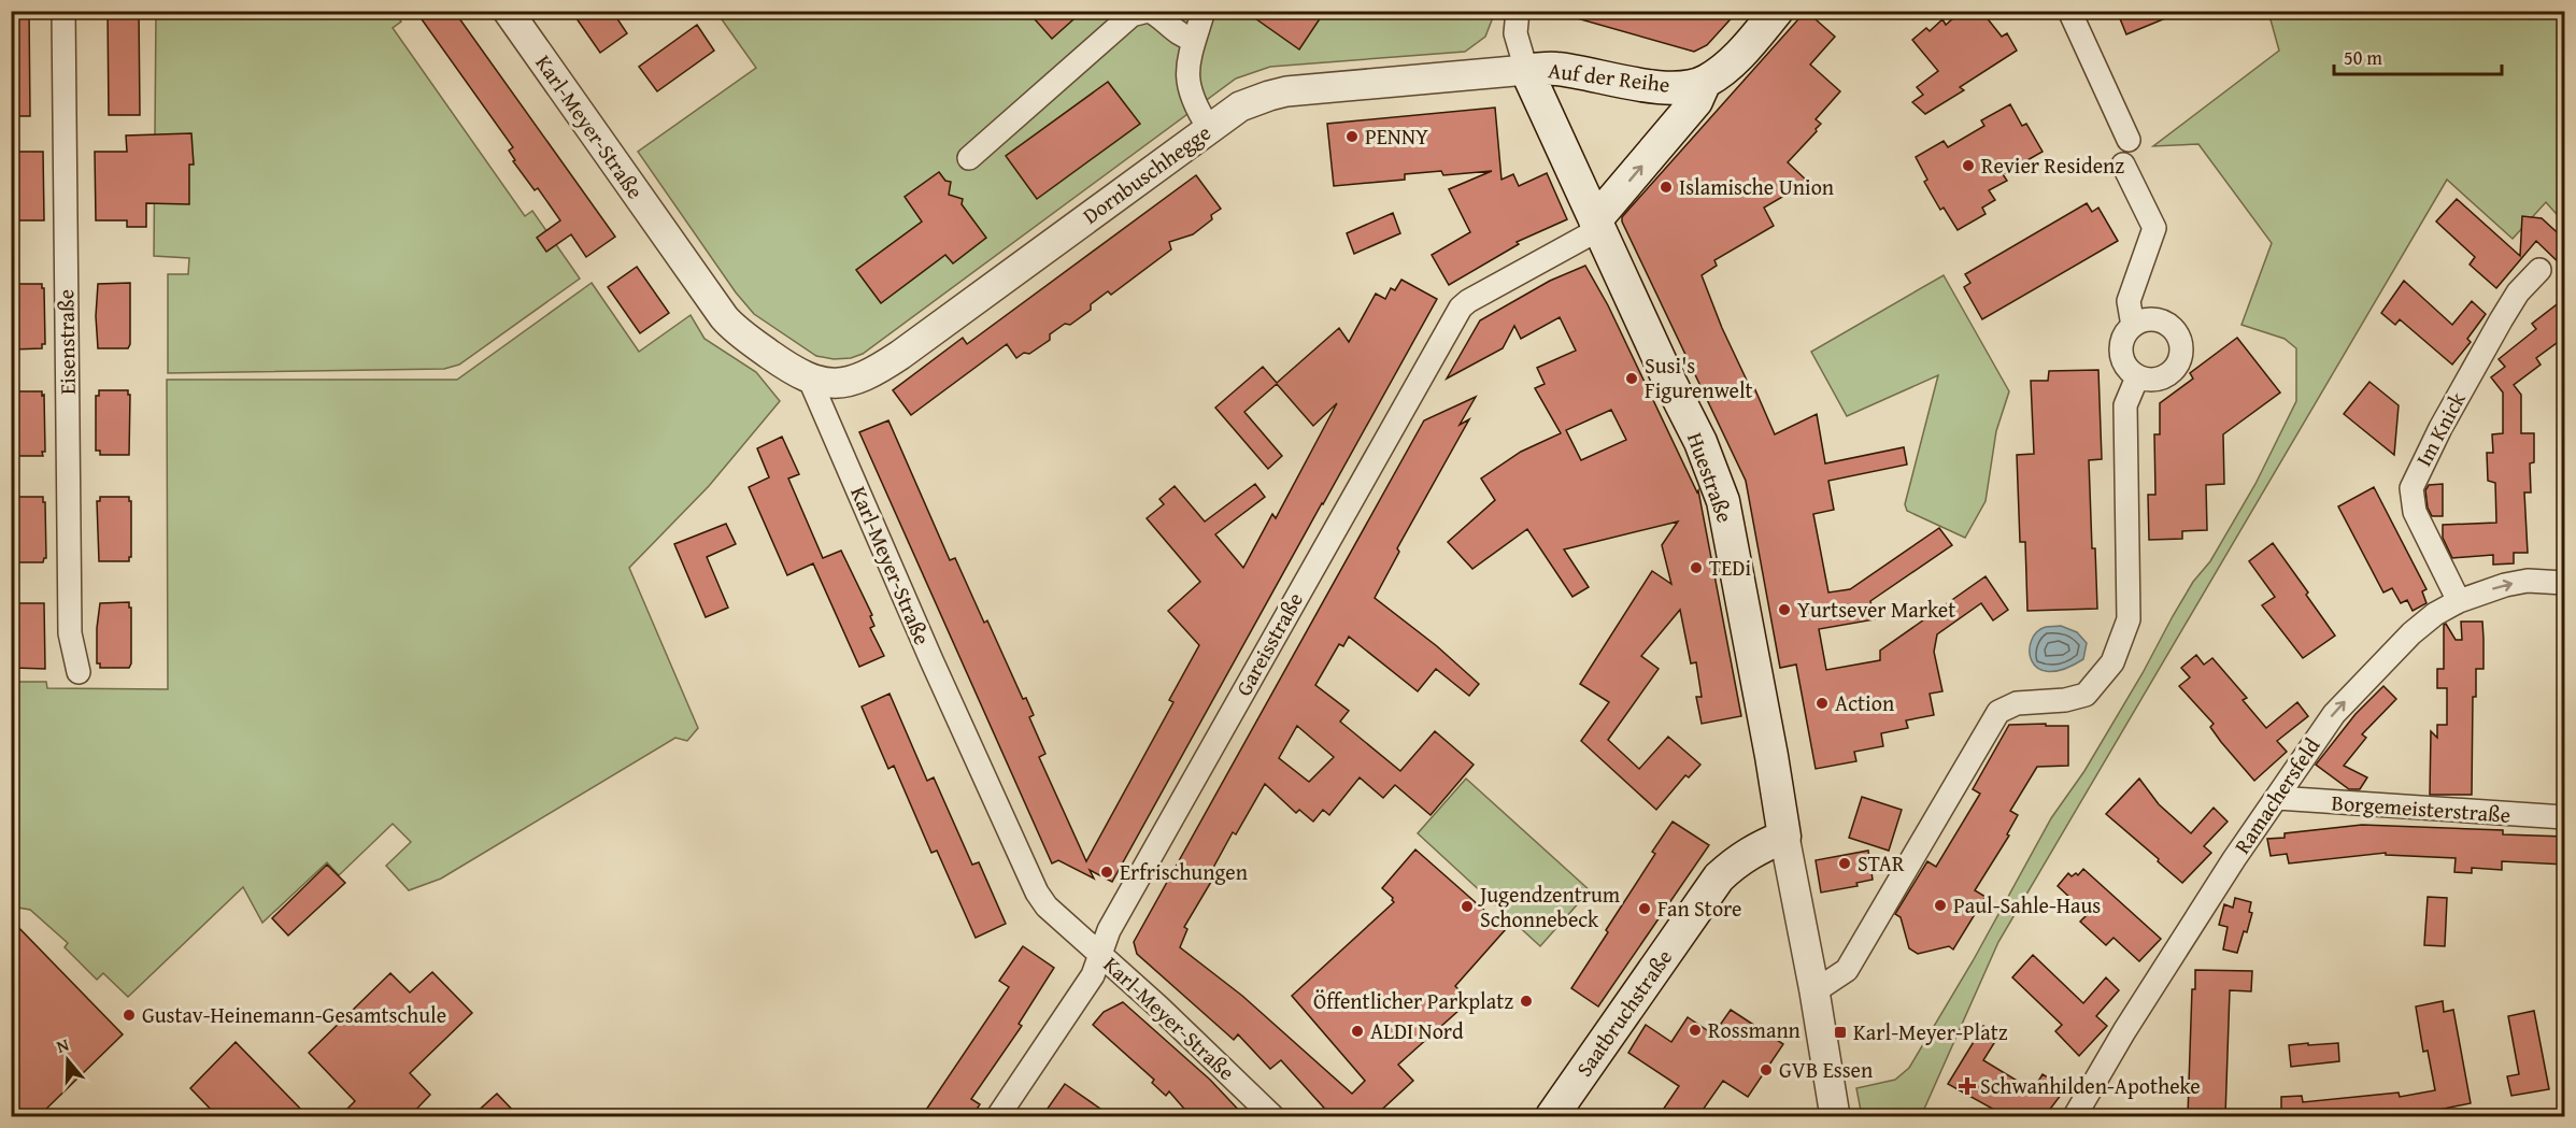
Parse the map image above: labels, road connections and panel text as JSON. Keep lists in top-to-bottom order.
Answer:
{
  "streets": {
    "main road": ["Auf der Reihe", "Huestraße", "Saatbruchstraße"],
    "street": [
      "Karl-Meyer-Straße",
      "Dornbuschhegge",
      "Eisenstraße",
      "Im Knick",
      "Gareisstraße",
      "Ramachersfeld",
      "Borgemeisterstraße"
    ]
  },
  "crossings": [
    ["Auf der Reihe", "Dornbuschhegge"],
    ["Auf der Reihe", "Huestraße"],
    ["Karl-Meyer-Straße", "Dornbuschhegge"],
    ["Karl-Meyer-Straße", "Gareisstraße"],
    ["Dornbuschhegge", "Huestraße"],
    ["Im Knick", "Ramachersfeld"],
    ["Huestraße", "Gareisstraße"],
    ["Huestraße", "Saatbruchstraße"],
    ["Ramachersfeld", "Borgemeisterstraße"]
  ],
  "one_way": ["Ramachersfeld"],
  "places": {
    "other": [
      "PENNY",
      "Revier Residenz",
      "Islamische Union",
      "Susi's Figurenwelt",
      "TEDi",
      "Yurtsever Market",
      "Action",
      "STAR",
      "Erfrischungen",
      "Paul-Sahle-Haus",
      "Jugendzentrum Schonnebeck",
      "Fan Store",
      "Öffentlicher Parkplatz",
      "Gustav-Heinemann-Gesamtschule",
      "Rossmann",
      "ALDI Nord",
      "GVB Essen"
    ],
    "transit": ["Karl-Meyer-Platz"],
    "health": ["Schwanhilden-Apotheke"]
  },
  "scale_bar": "50 m",
  "north": "top"
}
